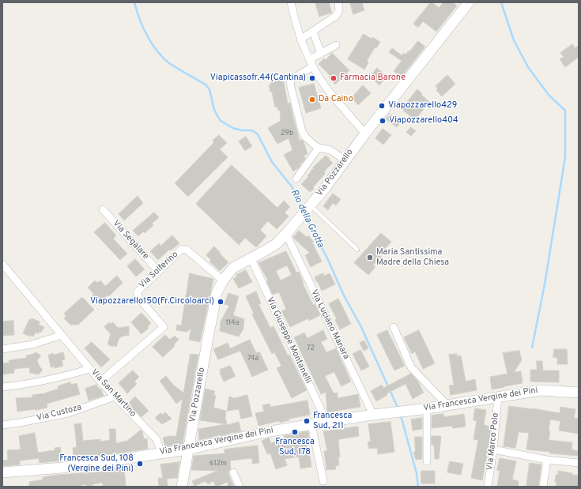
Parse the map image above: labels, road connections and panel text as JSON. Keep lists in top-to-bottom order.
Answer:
{
  "streets": {
    "street": [
      "Via Pozzarello",
      "Via Segalare",
      "Via Solferino",
      "Via Luciano Manara",
      "Via Giuseppe Montanelli",
      "Via San Martino",
      "Via Francesca Vergine dei Pini",
      "Via Custoza",
      "Via Marco Polo"
    ]
  },
  "crossings": [
    ["Via Pozzarello", "Via Solferino"],
    ["Via Pozzarello", "Via Luciano Manara"],
    ["Via Pozzarello", "Via Giuseppe Montanelli"],
    ["Via Pozzarello", "Via Francesca Vergine dei Pini"],
    ["Via Segalare", "Via Solferino"],
    ["Via Solferino", "Via San Martino"],
    ["Via Luciano Manara", "Via Francesca Vergine dei Pini"],
    ["Via Giuseppe Montanelli", "Via Francesca Vergine dei Pini"],
    ["Via San Martino", "Via Francesca Vergine dei Pini"],
    ["Via San Martino", "Via Custoza"],
    ["Via Francesca Vergine dei Pini", "Via Marco Polo"]
  ],
  "water": ["Rio della Grotta"],
  "places": [
    "Viapicassofr.44(Cantina)",
    "Farmacia Barone",
    "Da Caino",
    "Viapozzarello429",
    "Viapozzarello404",
    "Maria Santissima Madre della Chiesa",
    "Viapozzarello150(Fr.Circoloarci)",
    "Francesca Sud, 211",
    "Francesca Sud, 178",
    "Francesca Sud, 108 (Vergine dei Pini)"
  ],
  "house_numbers": [
    "29b",
    "114a",
    "72",
    "74a",
    "612m"
  ]
}
